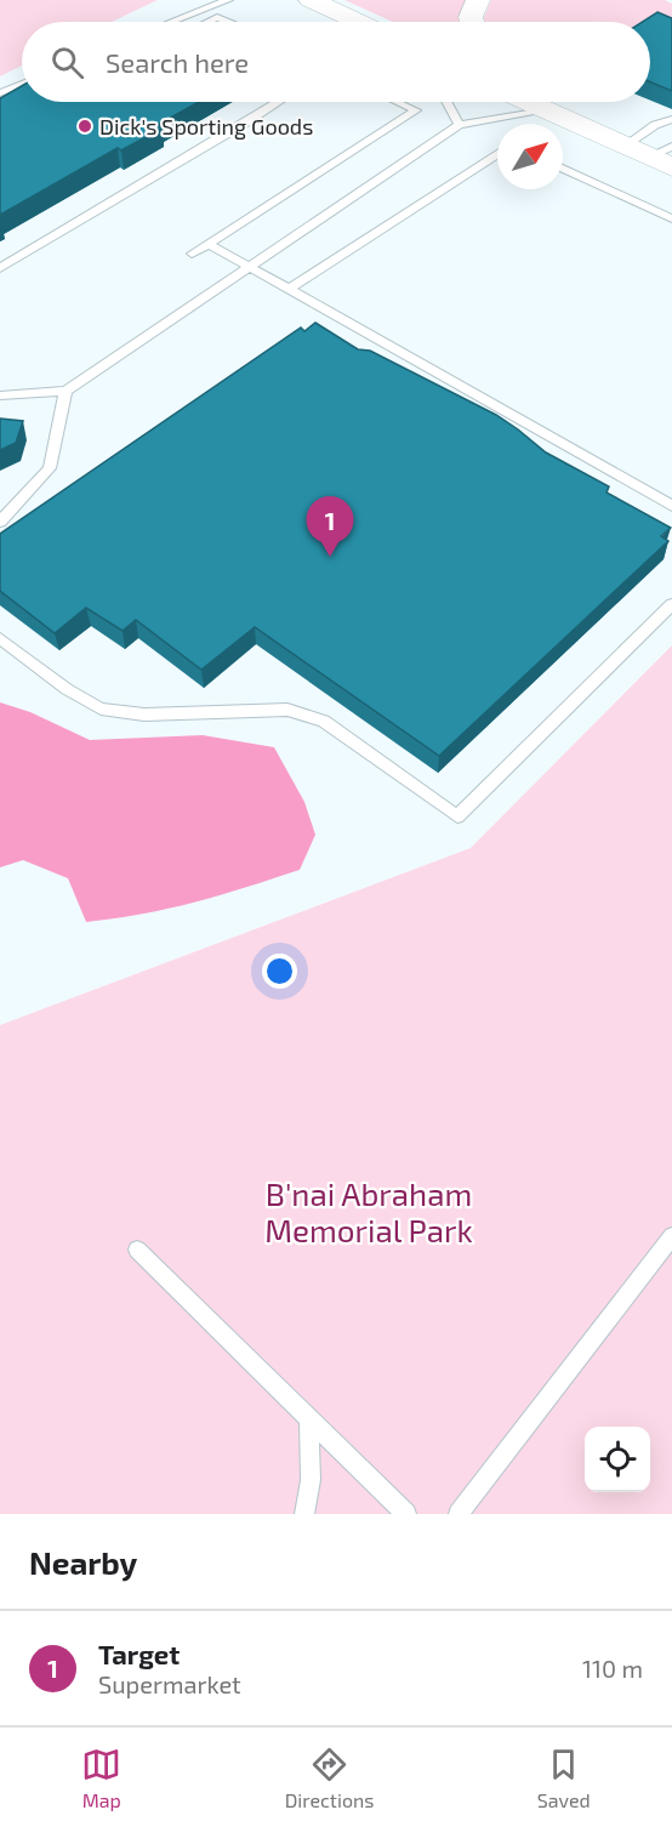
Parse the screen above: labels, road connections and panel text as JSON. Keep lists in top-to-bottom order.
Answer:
{
  "parks": ["B'nai Abraham Memorial Park"],
  "places": ["Dick's Sporting Goods"],
  "north": "top right",
  "page": {
    "search": "Search here",
    "pins": "1",
    "heading": "Nearby",
    "list": [
      {
        "mark": "1",
        "name": "Target",
        "note": "Supermarket",
        "value": "110 m"
      }
    ],
    "nav": ["Map", "Directions", "Saved"]
  }
}
